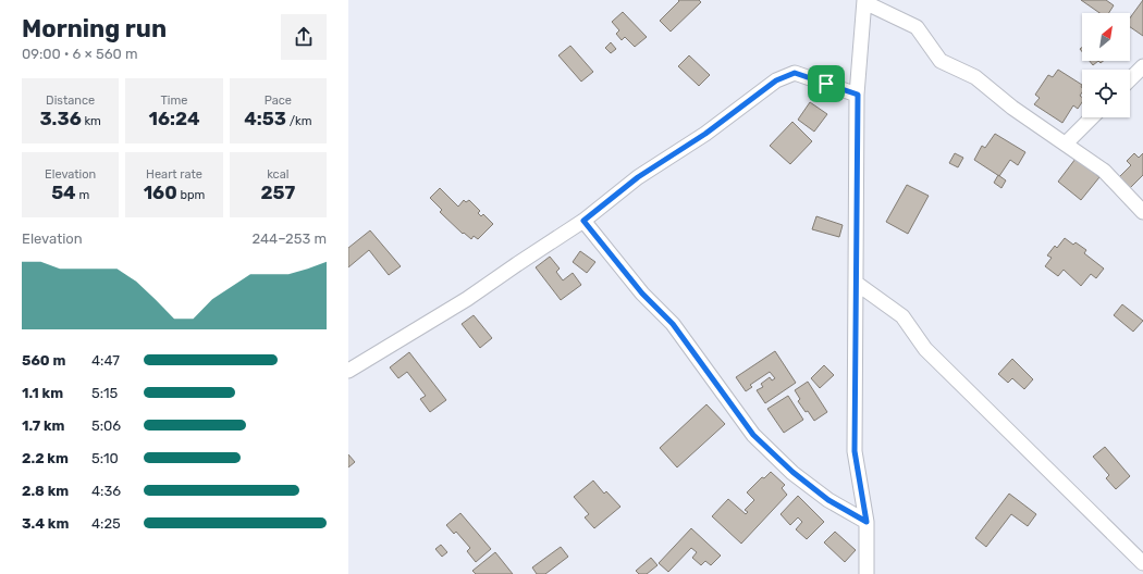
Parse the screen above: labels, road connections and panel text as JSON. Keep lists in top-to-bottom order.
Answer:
{
  "north": "top right",
  "page": {
    "heading": ["Morning run", "09:00 · 6 × 560 m"],
    "stats": [
      ["Distance", "3.36 km"],
      ["Time", "16:24"],
      ["Pace", "4:53 /km"],
      ["Elevation", "54 m"],
      ["Heart rate", "160 bpm"],
      ["kcal", "257"]
    ],
    "chart": ["Elevation", "244–253 m"],
    "list": [
      {
        "name": "560 m",
        "note": "4:47"
      },
      {
        "name": "1.1 km",
        "note": "5:15"
      },
      {
        "name": "1.7 km",
        "note": "5:06"
      },
      {
        "name": "2.2 km",
        "note": "5:10"
      },
      {
        "name": "2.8 km",
        "note": "4:36"
      },
      {
        "name": "3.4 km",
        "note": "4:25"
      }
    ]
  }
}
